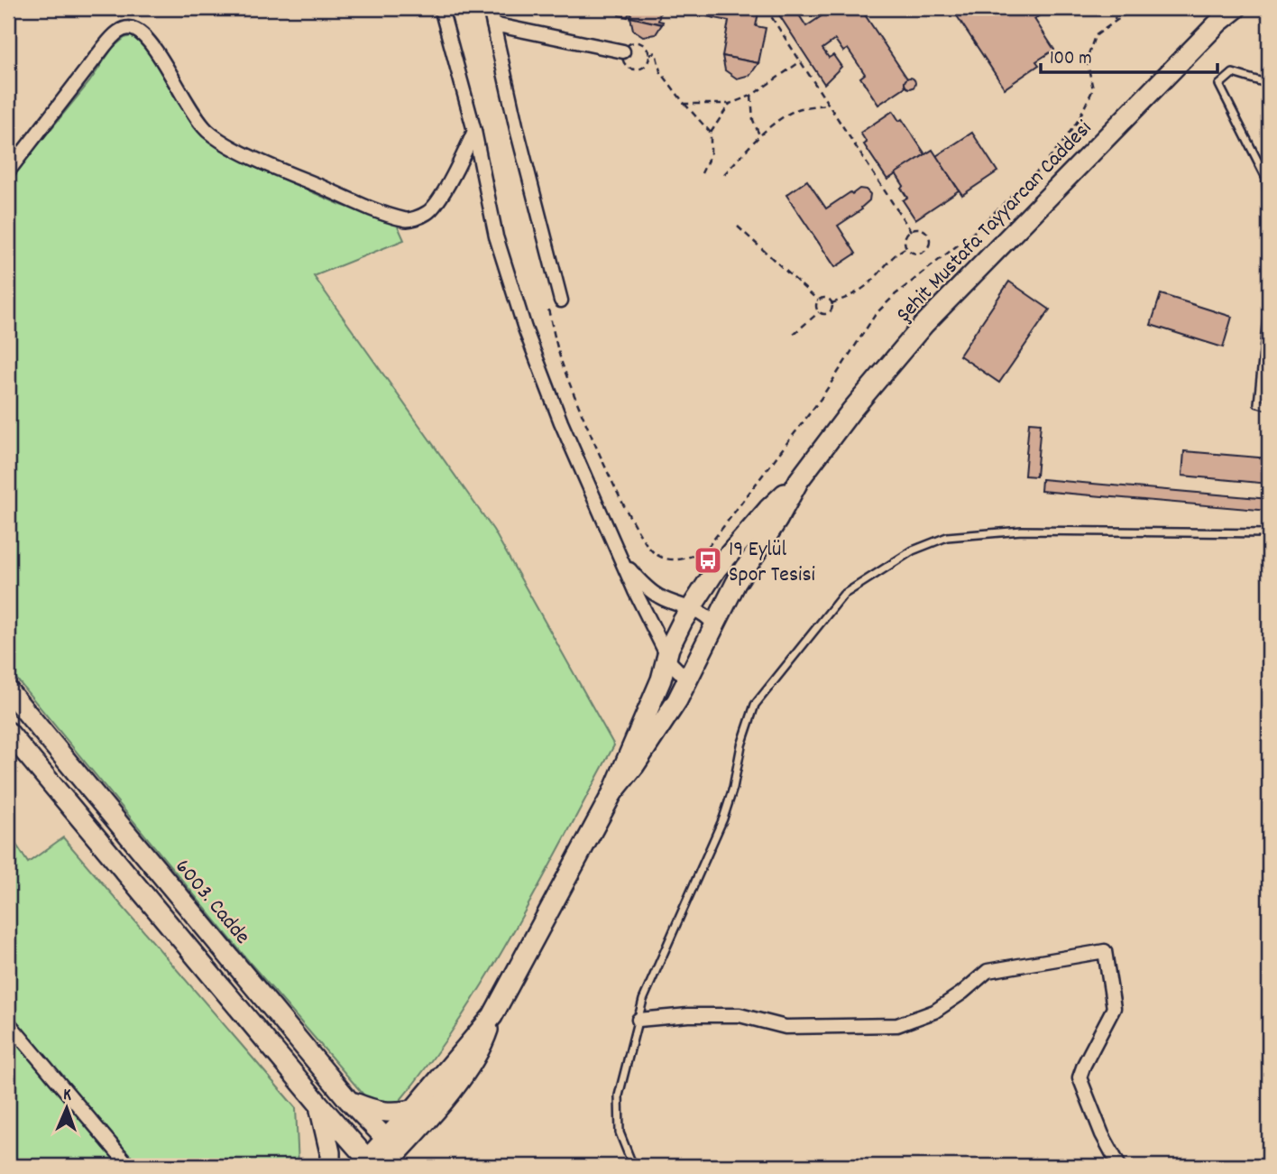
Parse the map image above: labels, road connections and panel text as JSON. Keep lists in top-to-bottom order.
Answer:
{
  "streets": {
    "main road": ["Şehit Mustafa Tayyarcan Caddesi", "6003. Cadde"]
  },
  "crossings": [
    ["Şehit Mustafa Tayyarcan Caddesi", "6003. Cadde"]
  ],
  "places": {
    "bus stop": ["19 Eylül Spor Tesisi"]
  },
  "scale_bar": "100 m",
  "north": "top"
}
